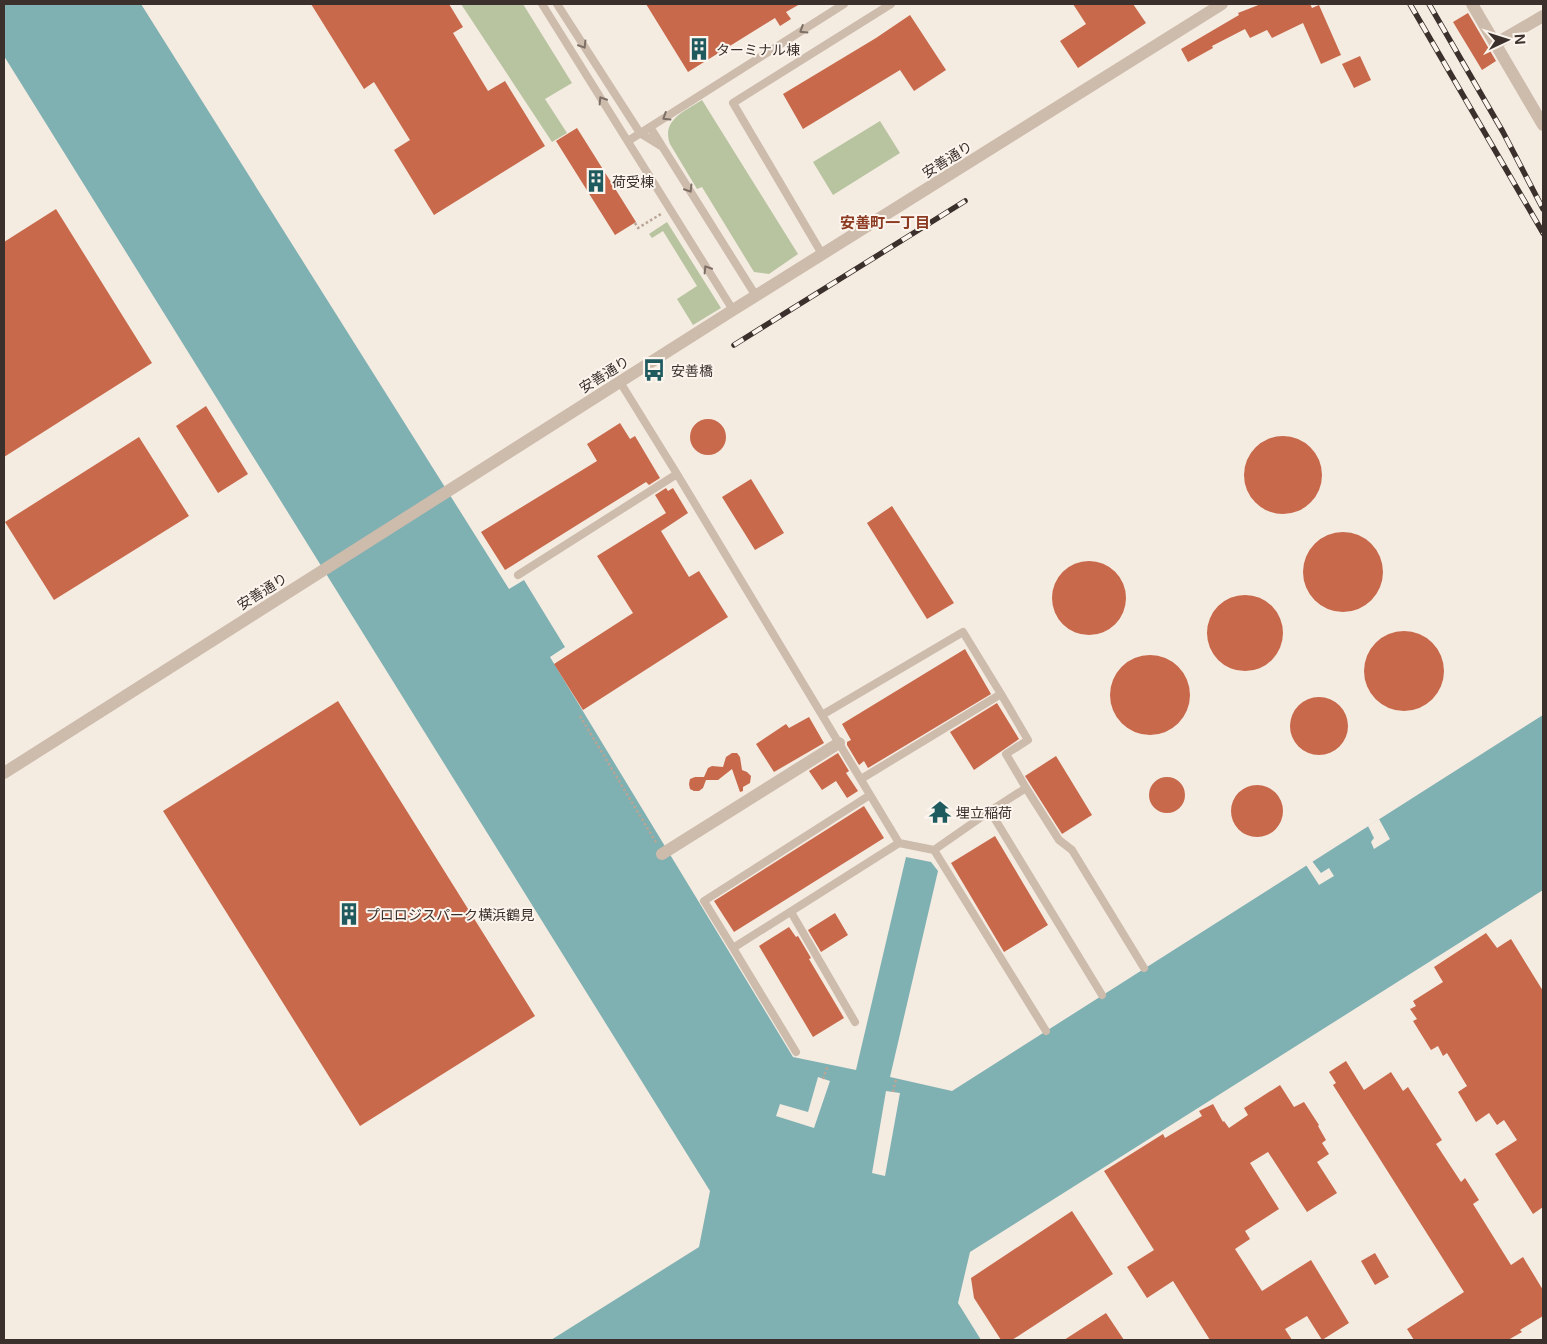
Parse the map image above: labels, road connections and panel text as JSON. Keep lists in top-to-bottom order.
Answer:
{
  "streets": {
    "street": ["安善通り"]
  },
  "districts": ["安善町一丁目"],
  "places": {
    "building": ["ターミナル棟", "荷受棟", "プロロジスパーク横浜鶴見"],
    "bus stop": ["安善橋"],
    "temple": ["埋立稲荷"]
  },
  "north": "right"
}
